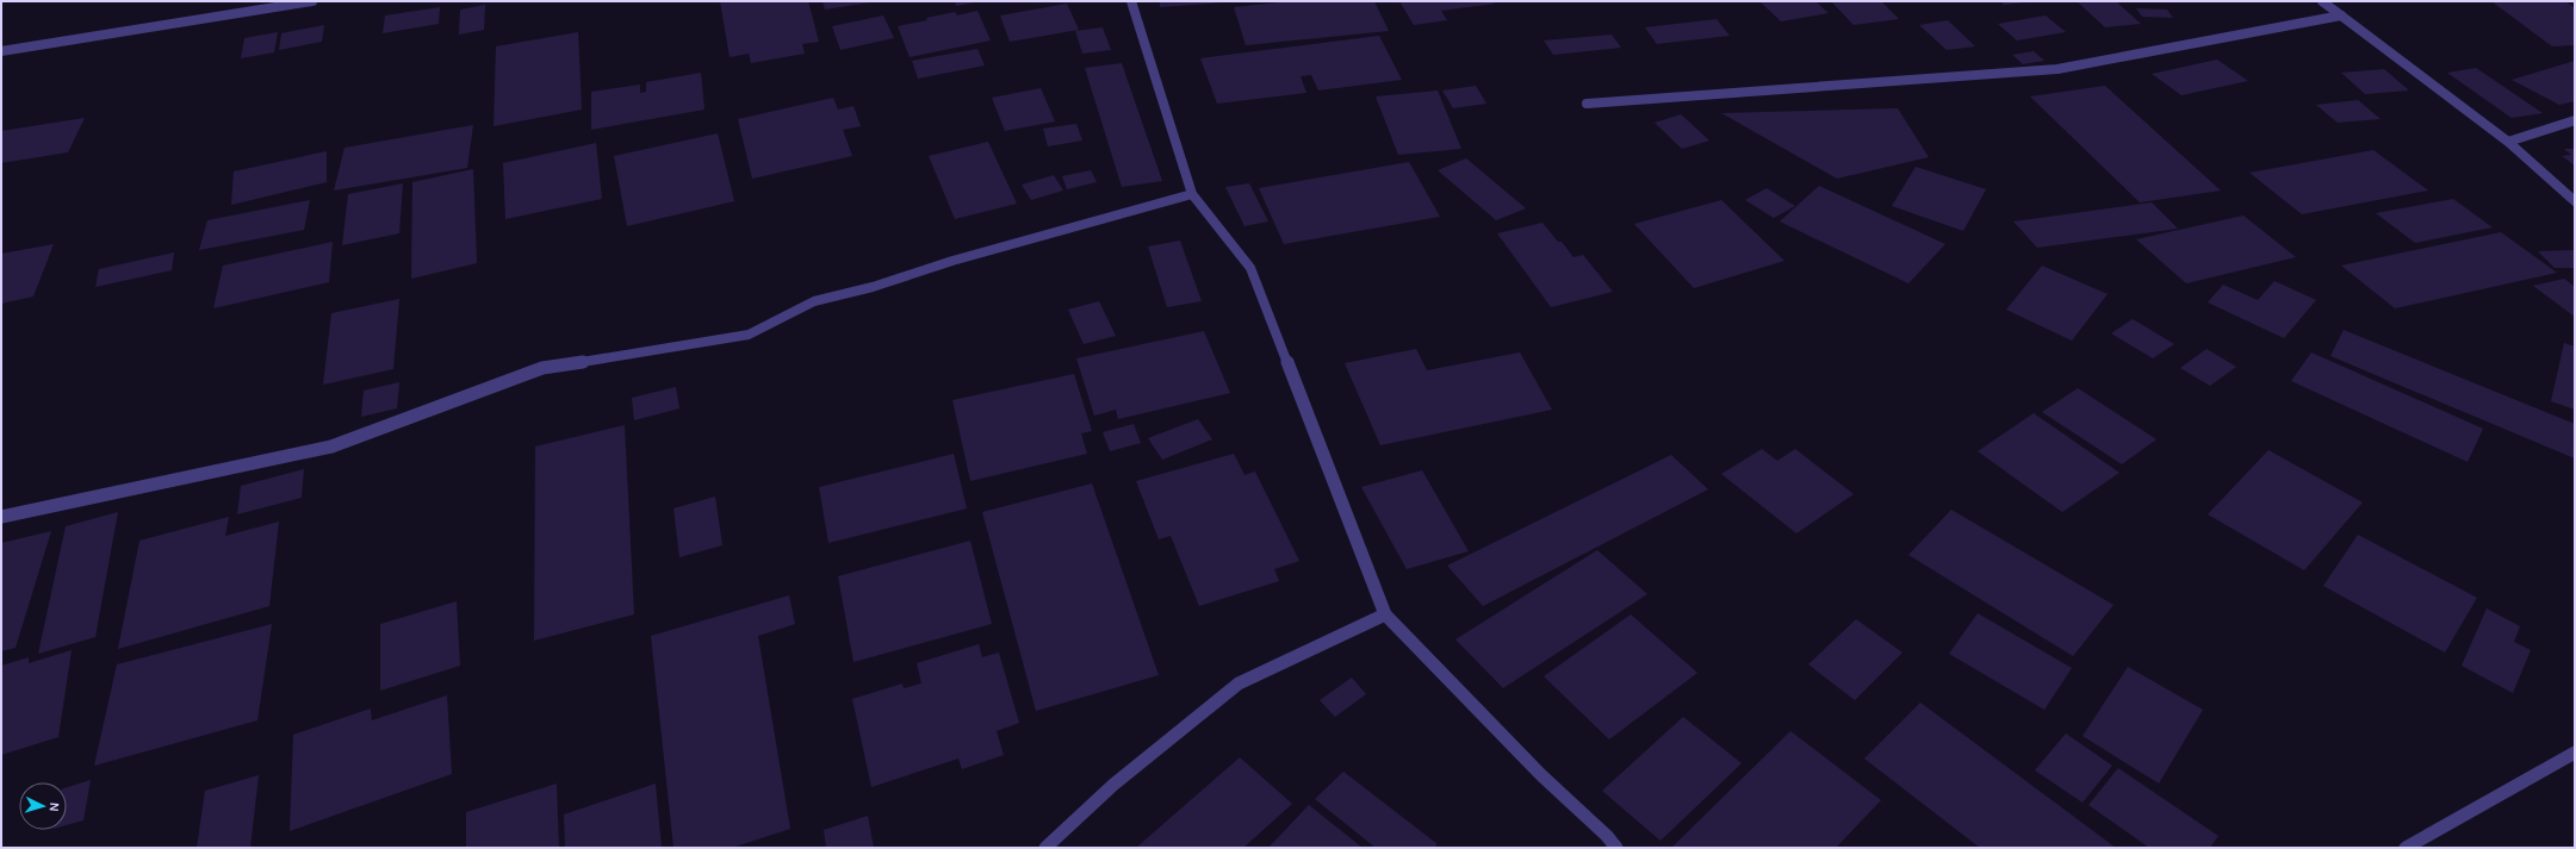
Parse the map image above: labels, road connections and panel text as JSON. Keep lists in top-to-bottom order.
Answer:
{
  "north": "right"
}
